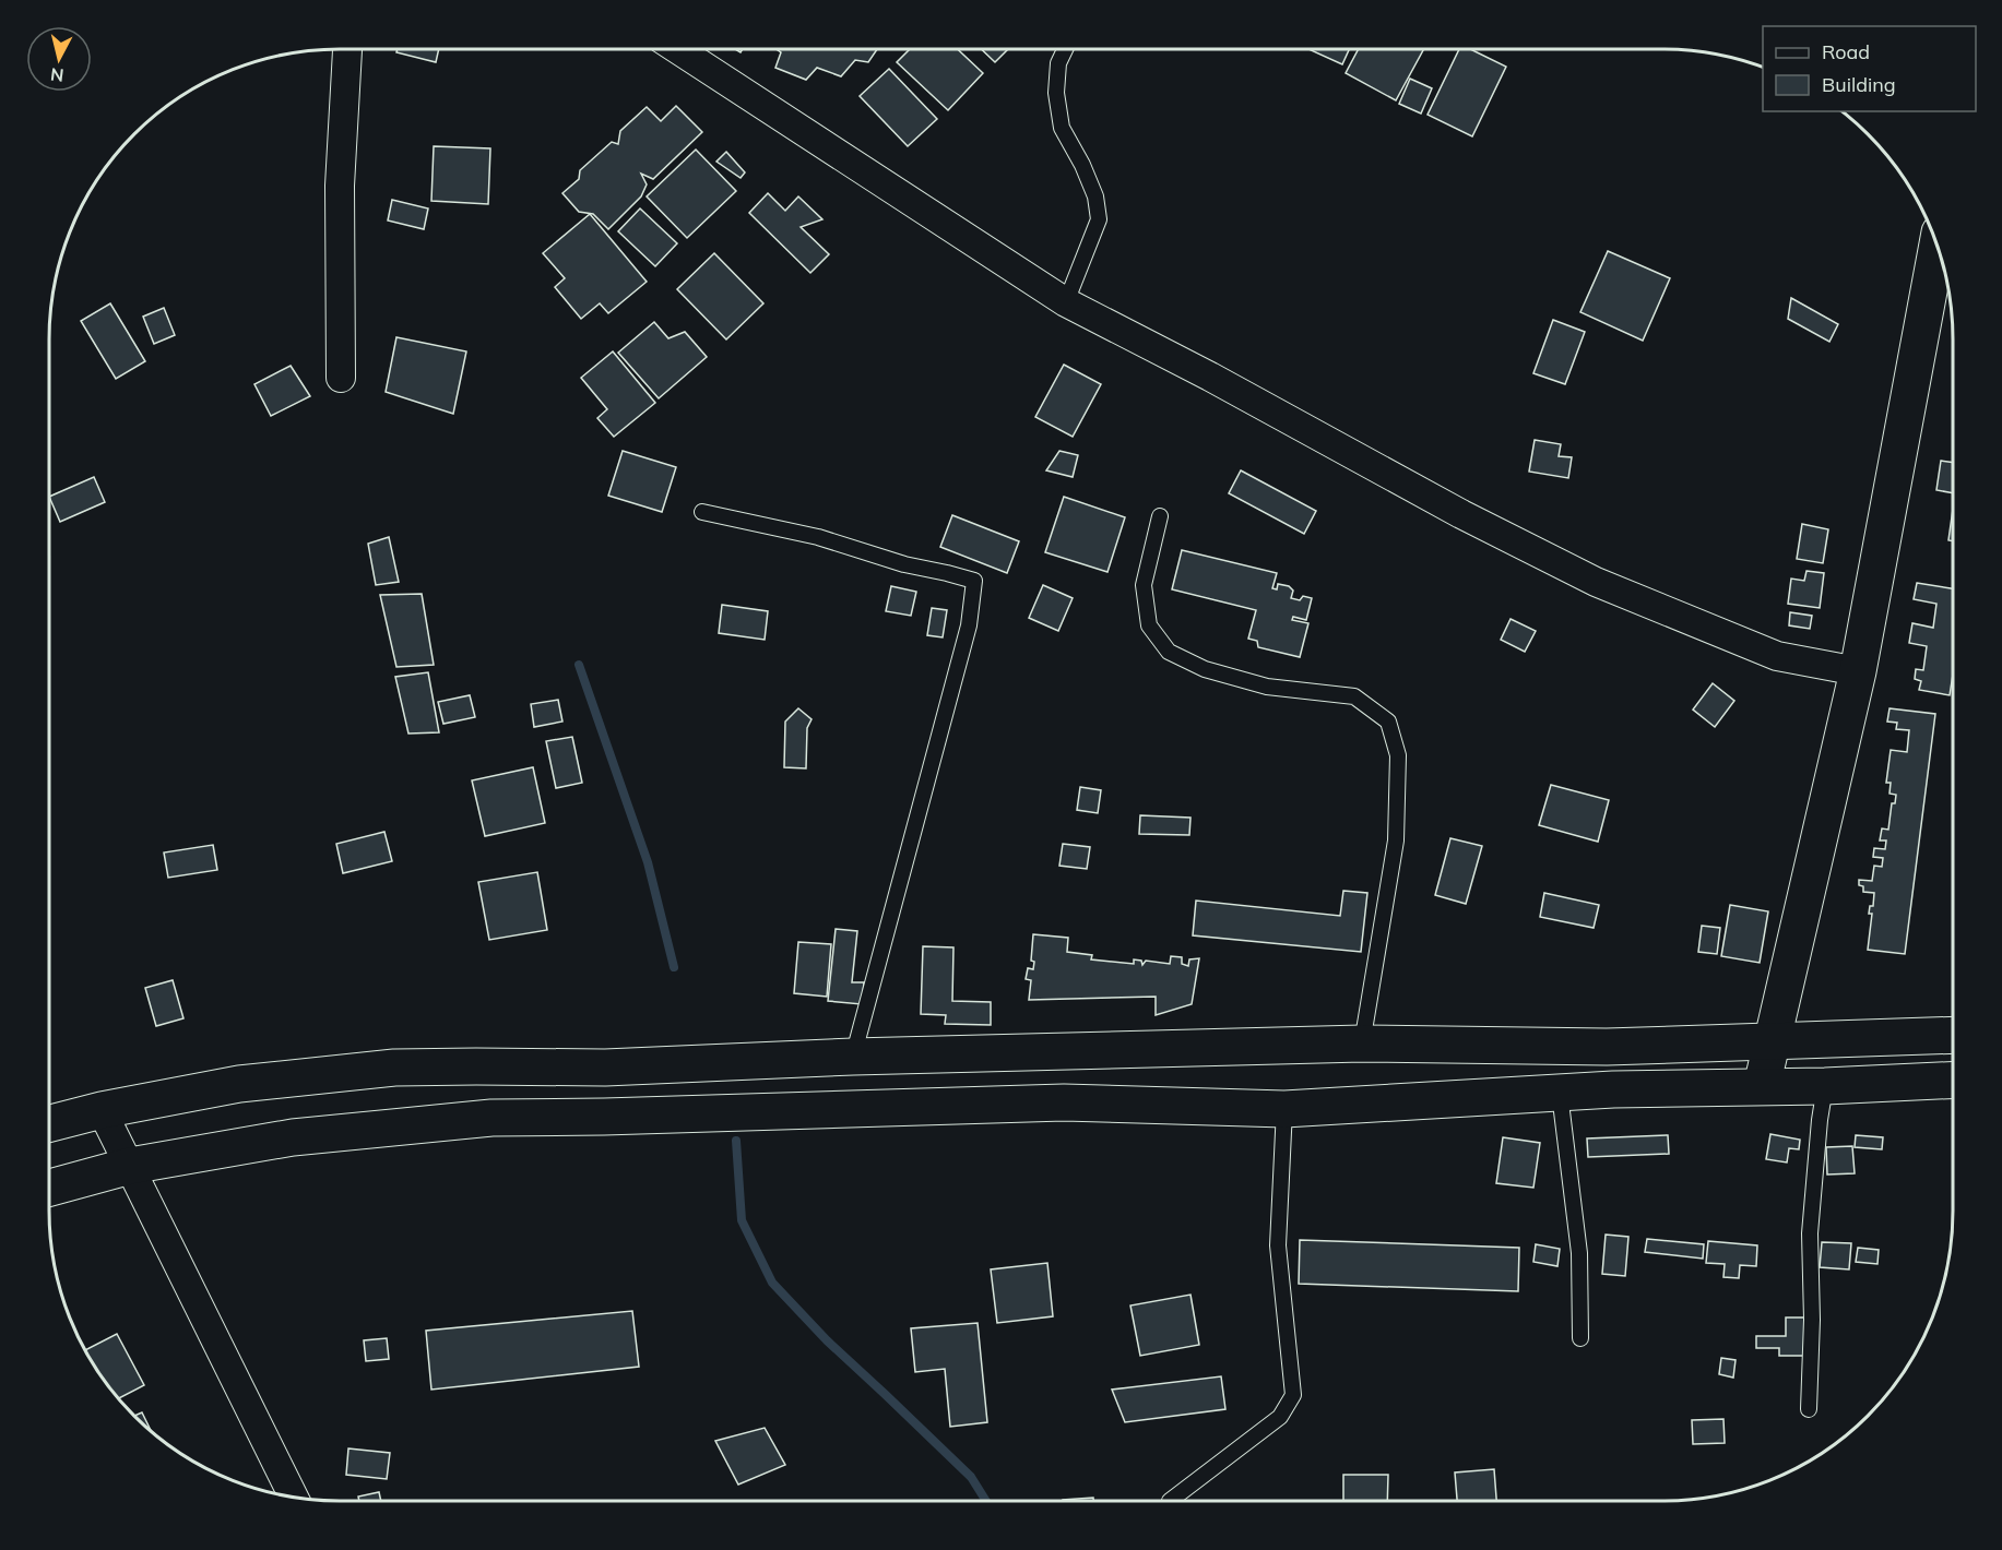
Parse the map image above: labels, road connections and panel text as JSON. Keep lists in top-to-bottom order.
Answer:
{
  "legend": ["Road", "Building"],
  "north": "bottom"
}
